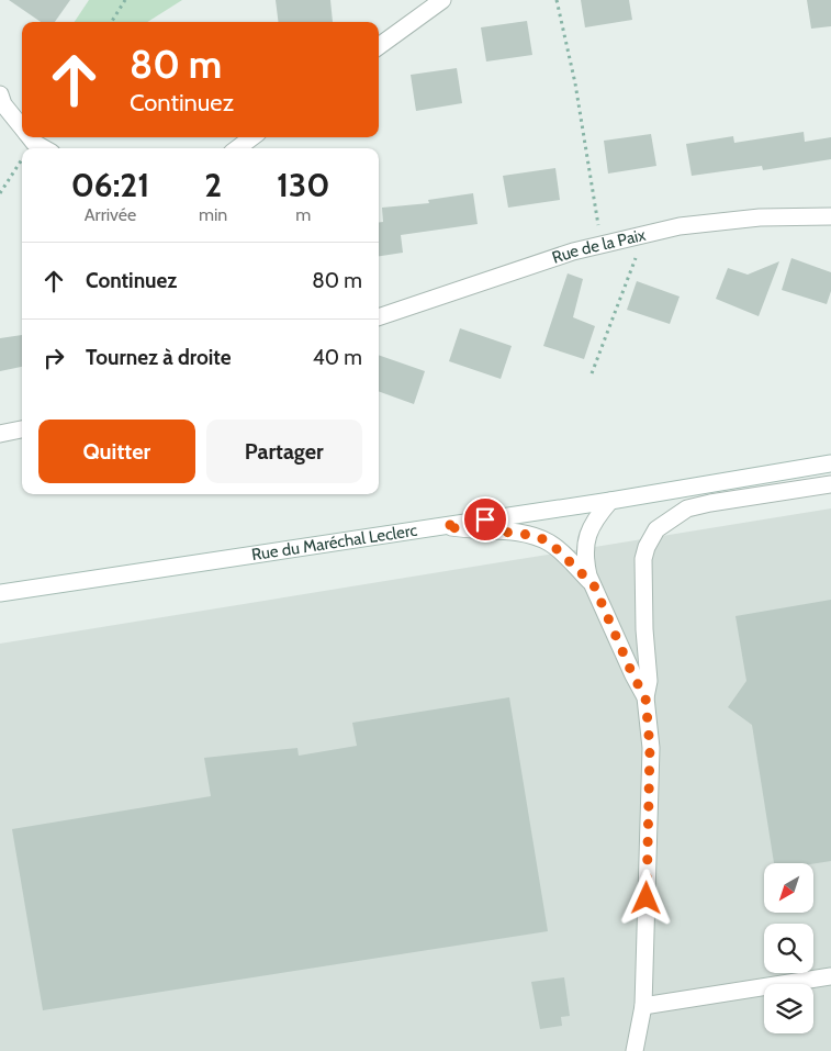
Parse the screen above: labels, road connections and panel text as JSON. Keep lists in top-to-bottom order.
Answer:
{
  "streets": {
    "street": ["Rue de la Paix", "Rue du Maréchal Leclerc"]
  },
  "north": "bottom left",
  "page": {
    "turn": ["80 m", "Continuez"],
    "eta": [
      "06:21",
      "Arrivée",
      "2",
      "min",
      "130",
      "m"
    ],
    "list": [
      {
        "name": "Continuez",
        "value": "80 m"
      },
      {
        "name": "Tournez à droite",
        "value": "40 m"
      }
    ],
    "buttons": ["Quitter", "Partager"]
  }
}
